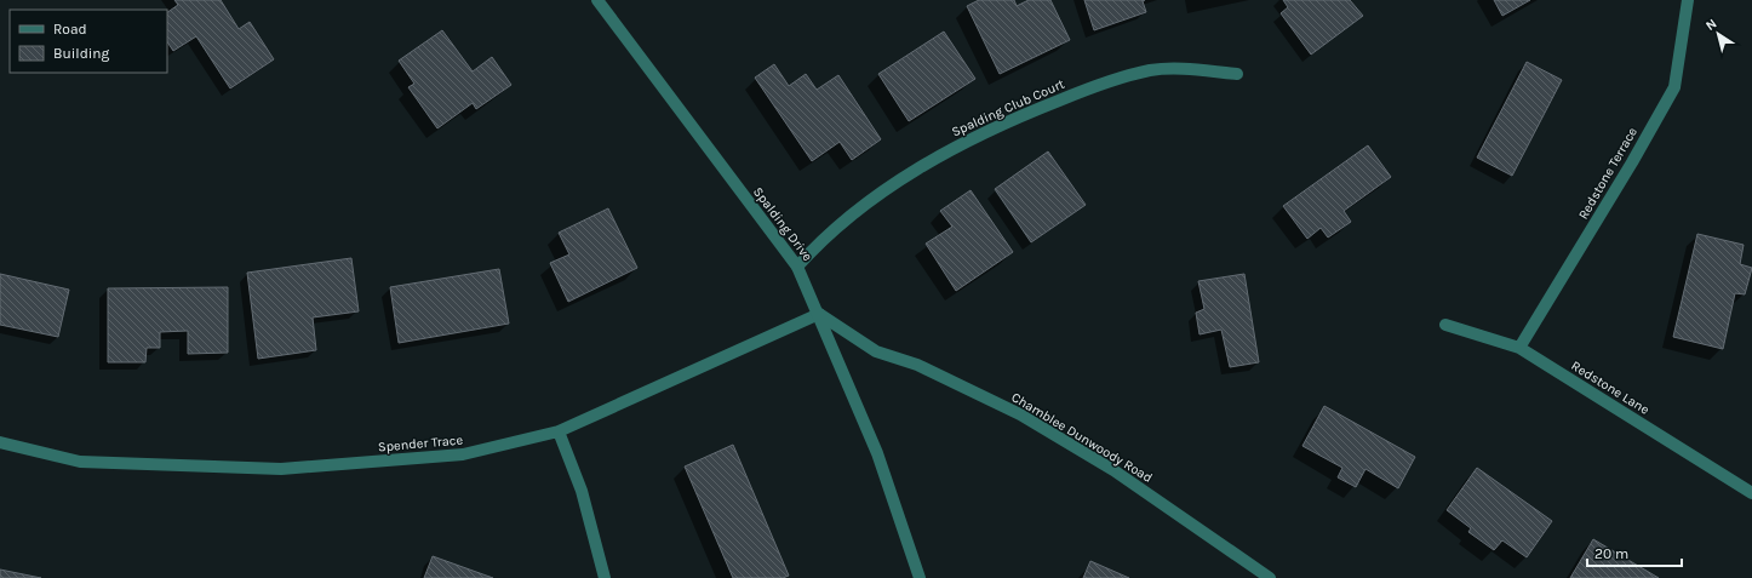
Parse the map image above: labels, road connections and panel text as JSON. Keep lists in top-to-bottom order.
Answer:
{
  "streets": {
    "street": [
      "Spalding Club Court",
      "Redstone Terrace",
      "Spalding Drive",
      "Redstone Lane",
      "Chamblee Dunwoody Road",
      "Spender Trace"
    ]
  },
  "crossings": [
    ["Spalding Club Court", "Spalding Drive"],
    ["Redstone Terrace", "Redstone Lane"],
    ["Spalding Drive", "Chamblee Dunwoody Road"],
    ["Spalding Drive", "Spender Trace"],
    ["Chamblee Dunwoody Road", "Spender Trace"]
  ],
  "legend": ["Road", "Building"],
  "scale_bar": "20 m",
  "north": "top left"
}
